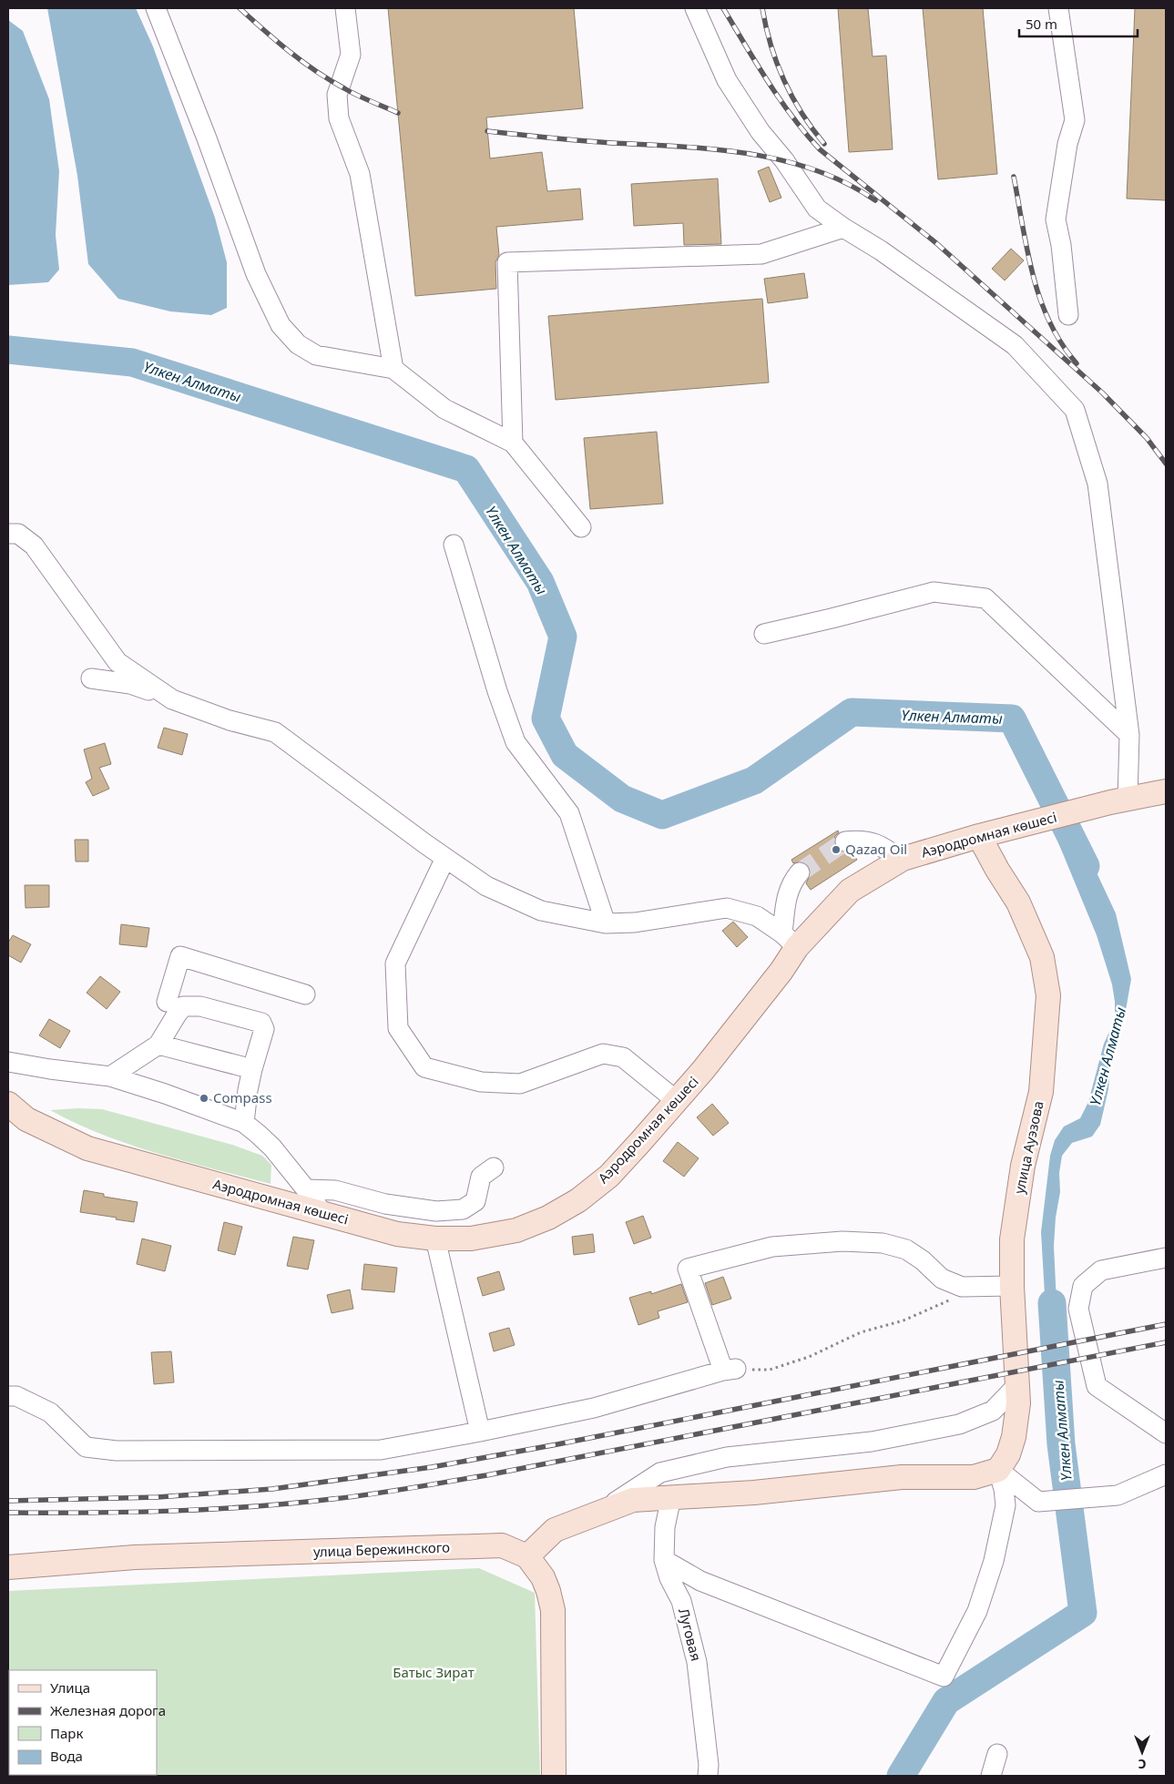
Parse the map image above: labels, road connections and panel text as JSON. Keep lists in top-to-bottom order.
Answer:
{
  "streets": {
    "main road": ["Аэродромная көшесі", "улица Ауэзова", "улица Бережинского"],
    "street": ["Луговая"]
  },
  "crossings": [
    ["Аэродромная көшесі", "улица Ауэзова"]
  ],
  "water": ["Үлкен Алматы"],
  "parks": ["Батыс Зират"],
  "places": ["Qazaq Oil", "Compass"],
  "legend": [
    "Улица",
    "Железная дорога",
    "Парк",
    "Вода"
  ],
  "scale_bar": "50 m",
  "north": "bottom"
}
